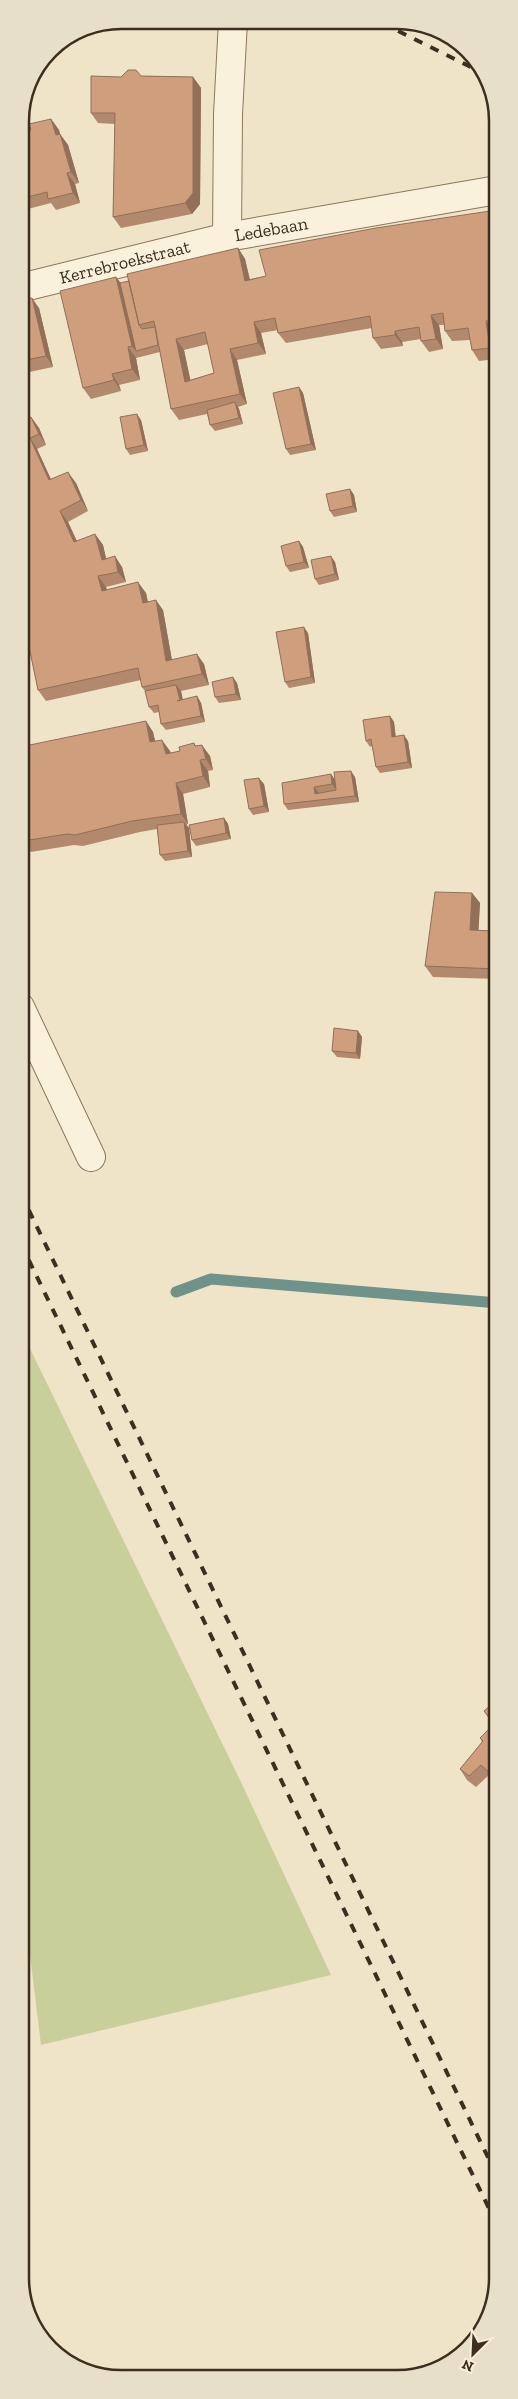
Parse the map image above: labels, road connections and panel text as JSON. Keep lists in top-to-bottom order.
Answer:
{
  "streets": {
    "street": ["Ledebaan", "Kerrebroekstraat"]
  },
  "crossings": [
    ["Ledebaan", "Kerrebroekstraat"]
  ],
  "north": "bottom left"
}
